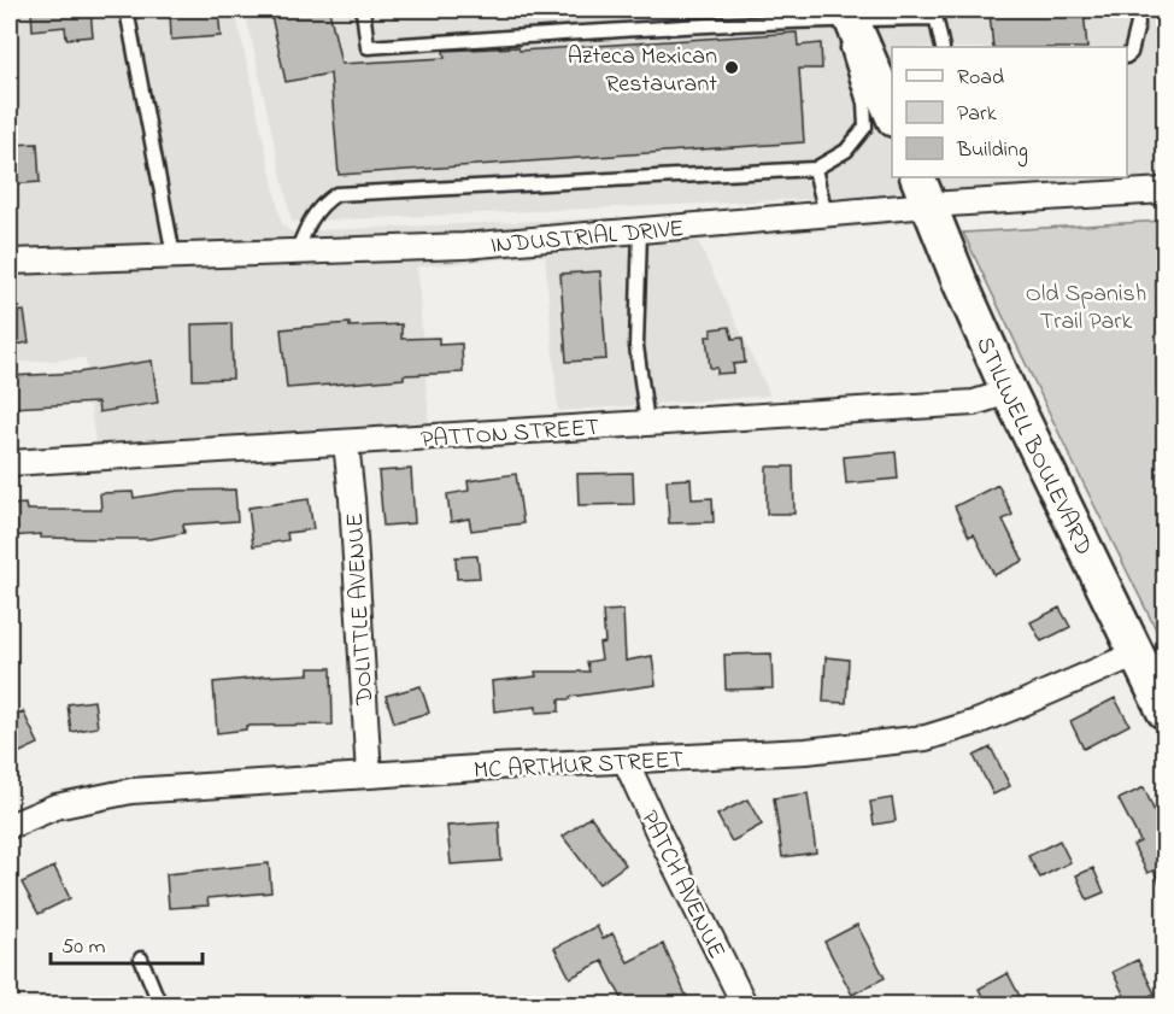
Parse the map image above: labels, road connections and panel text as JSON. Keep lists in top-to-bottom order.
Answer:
{
  "streets": {
    "street": [
      "INDUSTRIAL DRIVE",
      "PATTON STREET",
      "STILLWELL BOULEVARD",
      "DOLITTLE AVENUE",
      "MC ARTHUR STREET",
      "PATCH AVENUE"
    ]
  },
  "crossings": [
    ["INDUSTRIAL DRIVE", "STILLWELL BOULEVARD"],
    ["PATTON STREET", "STILLWELL BOULEVARD"],
    ["PATTON STREET", "DOLITTLE AVENUE"],
    ["STILLWELL BOULEVARD", "MC ARTHUR STREET"],
    ["DOLITTLE AVENUE", "MC ARTHUR STREET"],
    ["MC ARTHUR STREET", "PATCH AVENUE"]
  ],
  "parks": ["Old Spanish Trail Park"],
  "places": ["Azteca Mexican Restaurant"],
  "legend": ["Road", "Park", "Building"],
  "scale_bar": "50 m"
}
